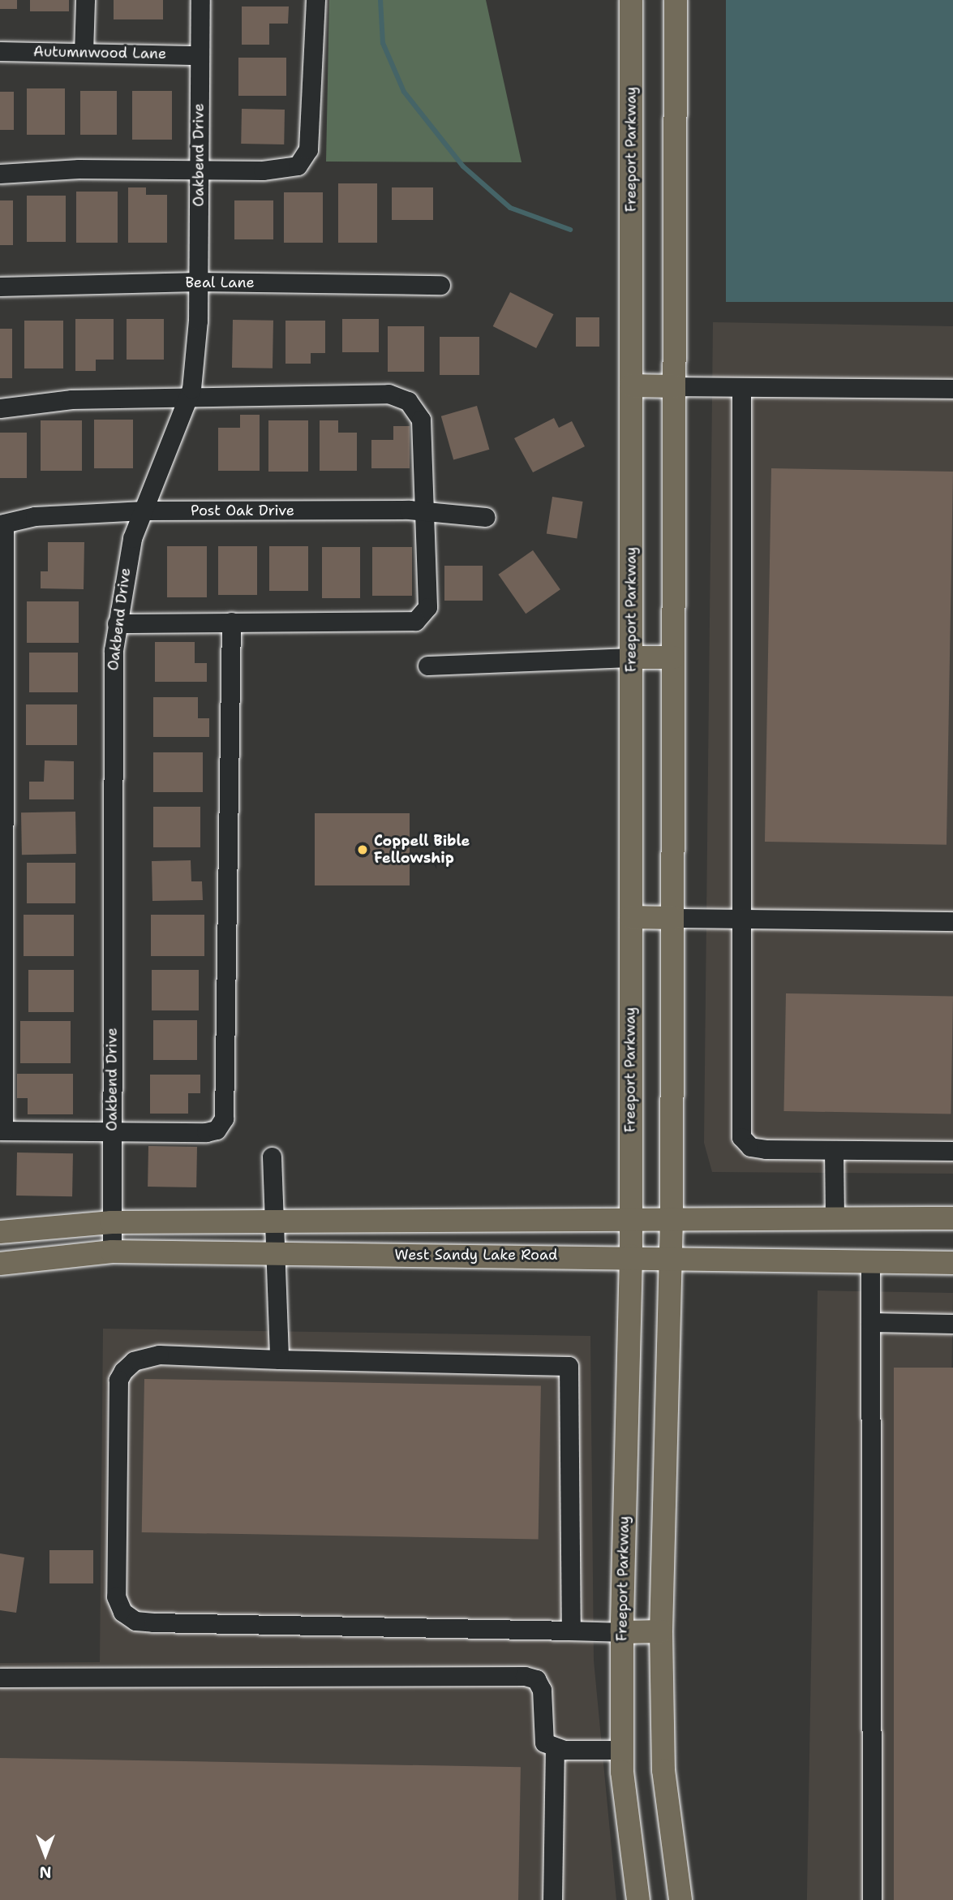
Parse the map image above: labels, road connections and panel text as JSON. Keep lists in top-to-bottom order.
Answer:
{
  "streets": {
    "main road": ["Freeport Parkway", "West Sandy Lake Road"],
    "street": [
      "Autumnwood Lane",
      "Oakbend Drive",
      "Beal Lane",
      "Post Oak Drive"
    ]
  },
  "crossings": [
    ["Autumnwood Lane", "Oakbend Drive"],
    ["Freeport Parkway", "West Sandy Lake Road"],
    ["Oakbend Drive", "Beal Lane"],
    ["Oakbend Drive", "Post Oak Drive"],
    ["Oakbend Drive", "West Sandy Lake Road"]
  ],
  "places": ["Coppell Bible Fellowship"],
  "north": "bottom"
}
